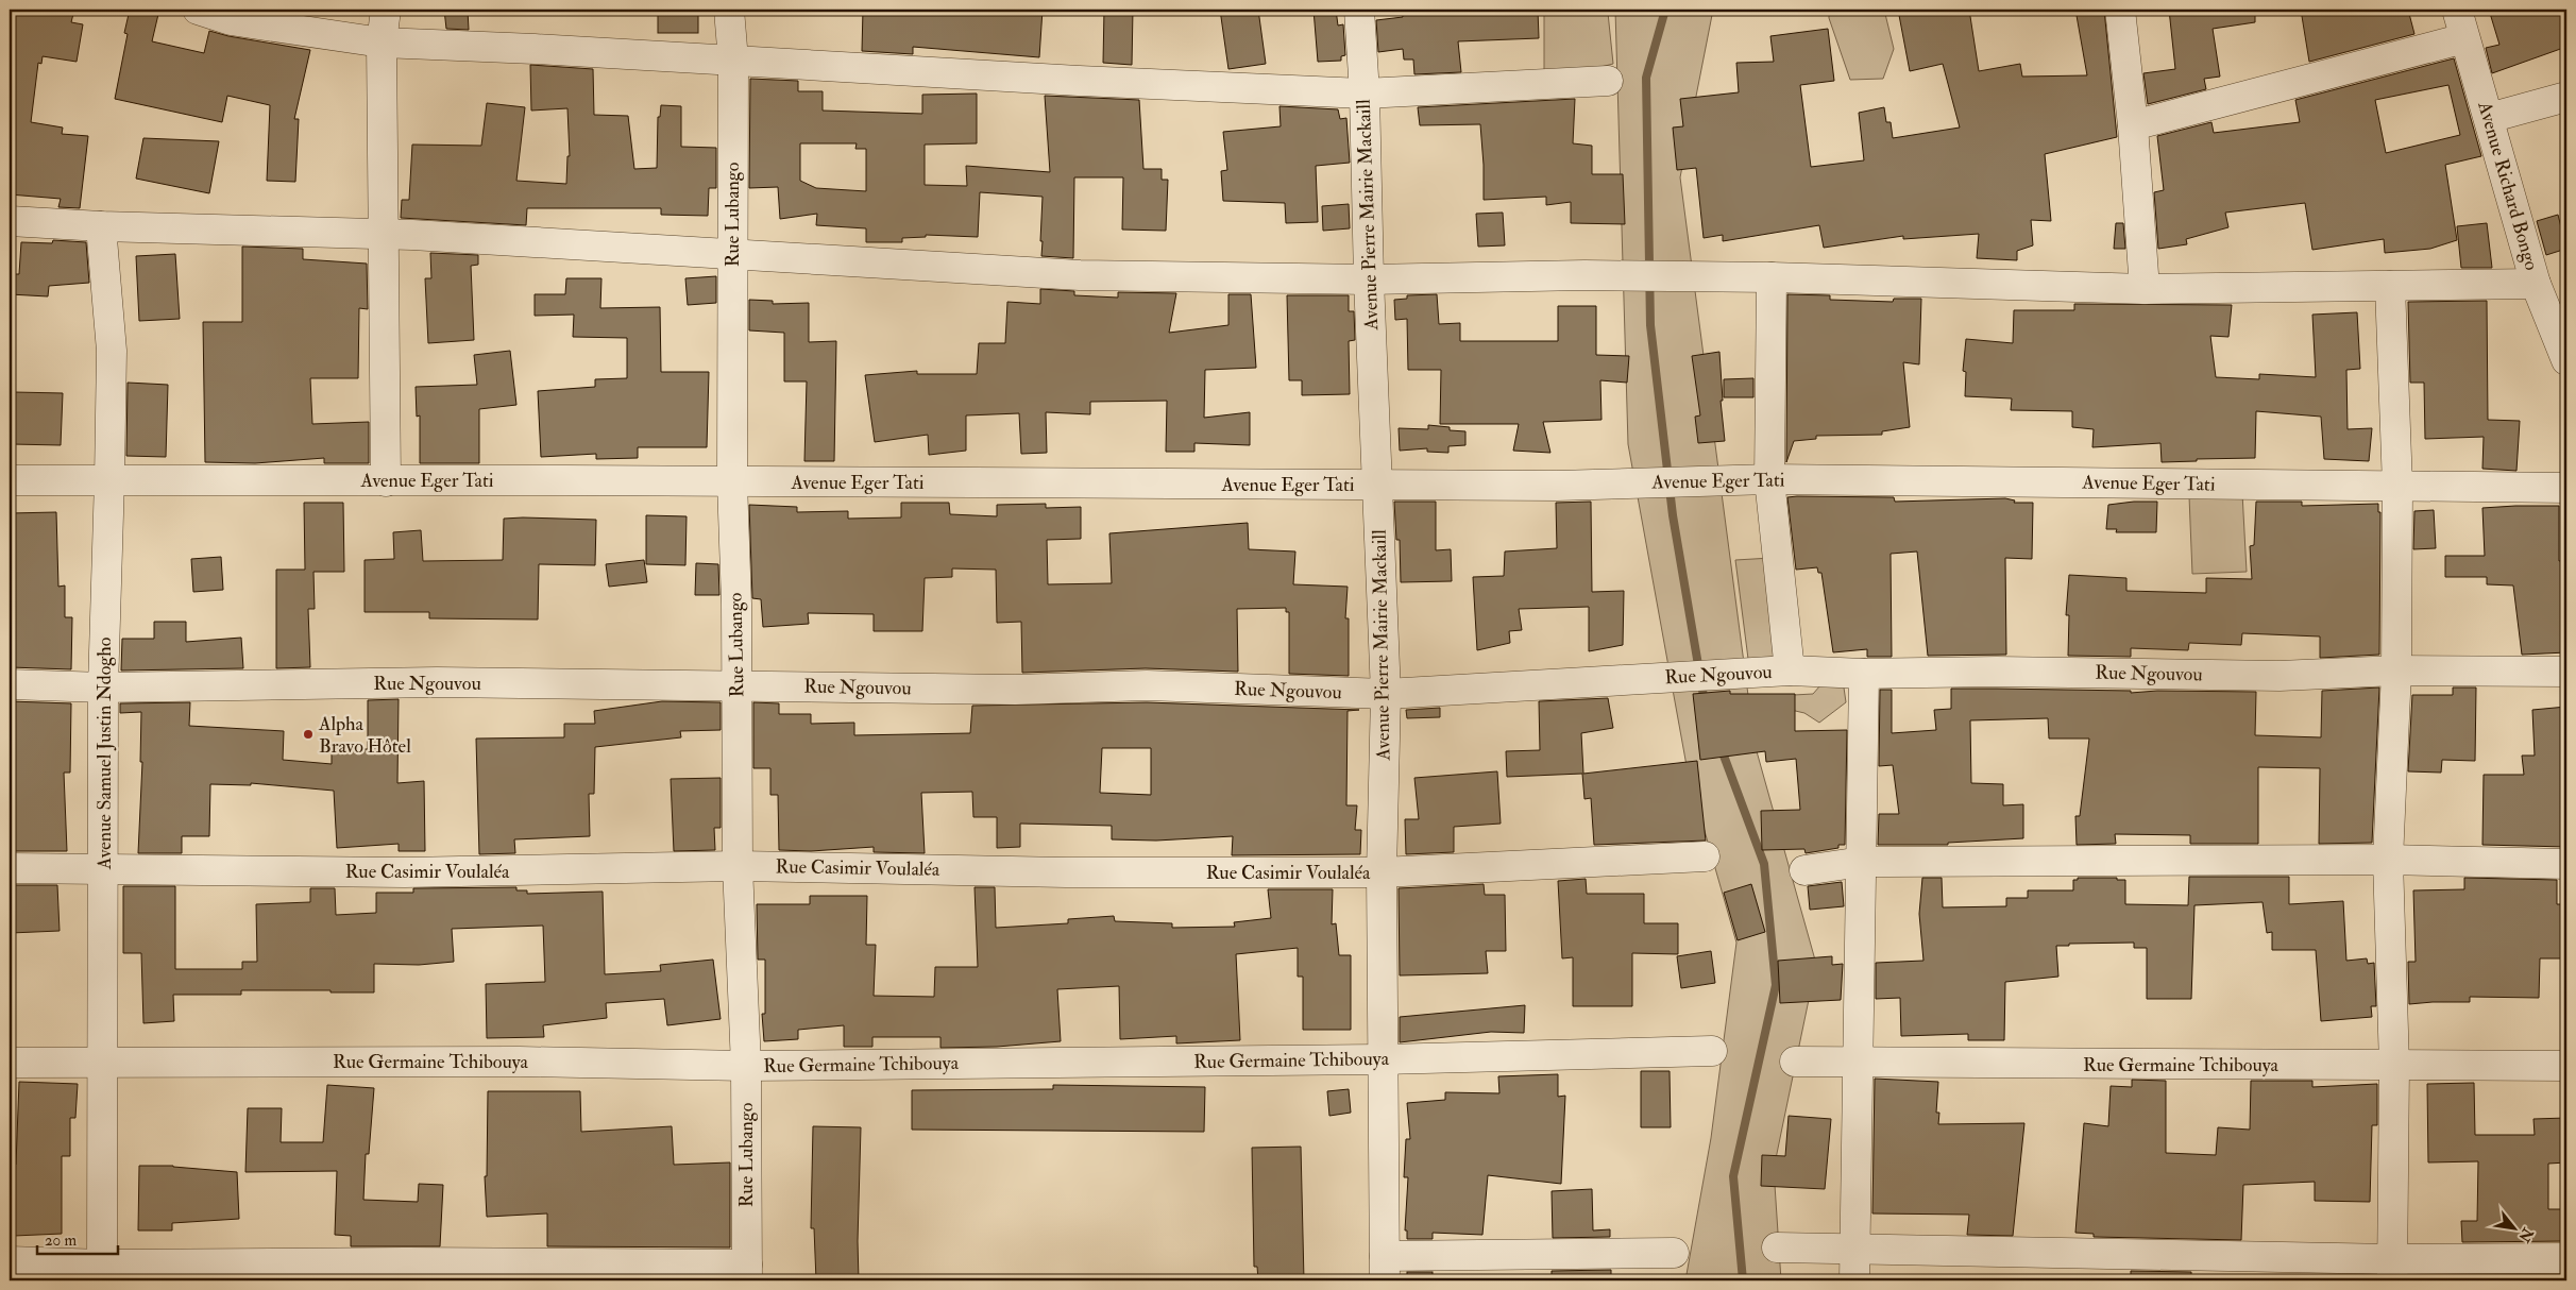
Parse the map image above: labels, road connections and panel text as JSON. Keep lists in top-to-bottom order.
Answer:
{
  "streets": {
    "street": [
      "Avenue Richard Bongo",
      "Rue Lubango",
      "Avenue Pierre Mairie Mackaill",
      "Avenue Eger Tati",
      "Rue Ngouvou",
      "Avenue Samuel Justin Ndogho",
      "Rue Casimir Voulaléa",
      "Rue Germaine Tchibouya"
    ]
  },
  "crossings": [
    ["Rue Lubango", "Avenue Eger Tati"],
    ["Rue Lubango", "Rue Ngouvou"],
    ["Rue Lubango", "Rue Casimir Voulaléa"],
    ["Rue Lubango", "Rue Germaine Tchibouya"],
    ["Avenue Pierre Mairie Mackaill", "Avenue Eger Tati"],
    ["Avenue Pierre Mairie Mackaill", "Rue Ngouvou"],
    ["Avenue Pierre Mairie Mackaill", "Rue Casimir Voulaléa"],
    ["Avenue Pierre Mairie Mackaill", "Rue Germaine Tchibouya"],
    ["Avenue Eger Tati", "Avenue Samuel Justin Ndogho"],
    ["Rue Ngouvou", "Avenue Samuel Justin Ndogho"],
    ["Avenue Samuel Justin Ndogho", "Rue Casimir Voulaléa"],
    ["Avenue Samuel Justin Ndogho", "Rue Germaine Tchibouya"]
  ],
  "places": ["Alpha Bravo Hôtel"],
  "scale_bar": "20 m",
  "north": "bottom right"
}
